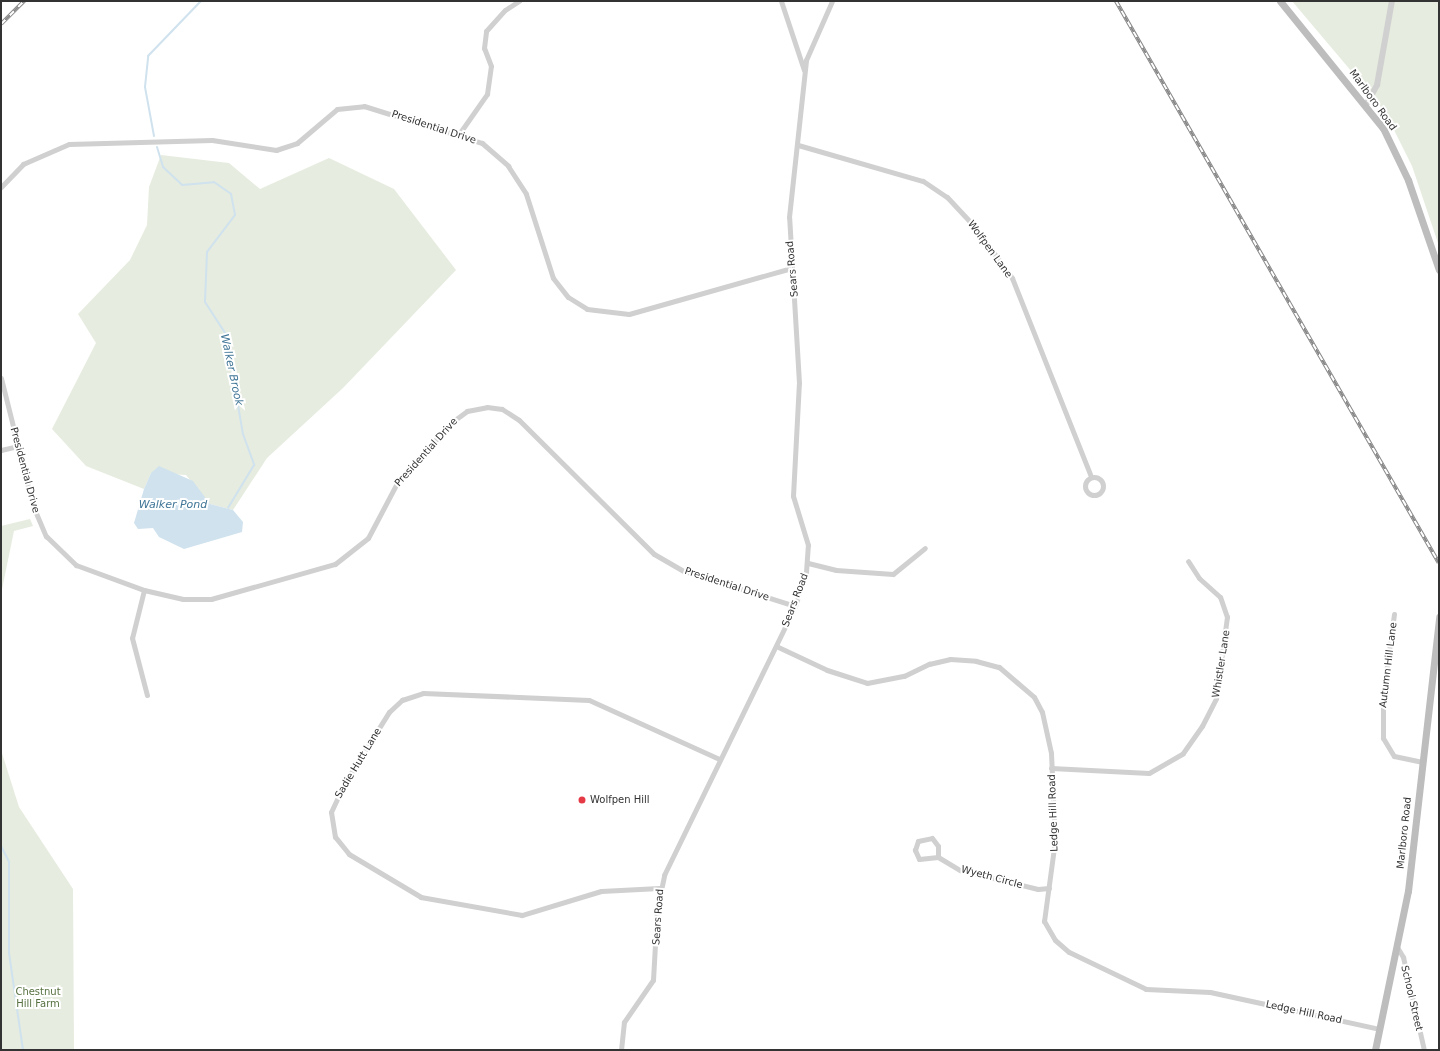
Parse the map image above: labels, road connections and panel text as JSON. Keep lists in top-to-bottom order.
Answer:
{
  "streets": {
    "main road": ["Marlboro Road"],
    "street": [
      "Presidential Drive",
      "Wolfpen Lane",
      "Sears Road",
      "Whistler Lane",
      "Autumn Hill Lane",
      "Sadie Hutt Lane",
      "Ledge Hill Road",
      "Wyeth Circle",
      "School Street"
    ]
  },
  "crossings": [
    ["Marlboro Road", "Autumn Hill Lane"],
    ["Marlboro Road", "Ledge Hill Road"],
    ["Marlboro Road", "School Street"],
    ["Presidential Drive", "Sears Road"],
    ["Wolfpen Lane", "Sears Road"],
    ["Sears Road", "Sadie Hutt Lane"],
    ["Sears Road", "Ledge Hill Road"],
    ["Whistler Lane", "Ledge Hill Road"],
    ["Ledge Hill Road", "Wyeth Circle"]
  ],
  "water": ["Walker Brook", "Walker Pond"],
  "parks": ["Chestnut Hill Farm"],
  "places": ["Wolfpen Hill"]
}
